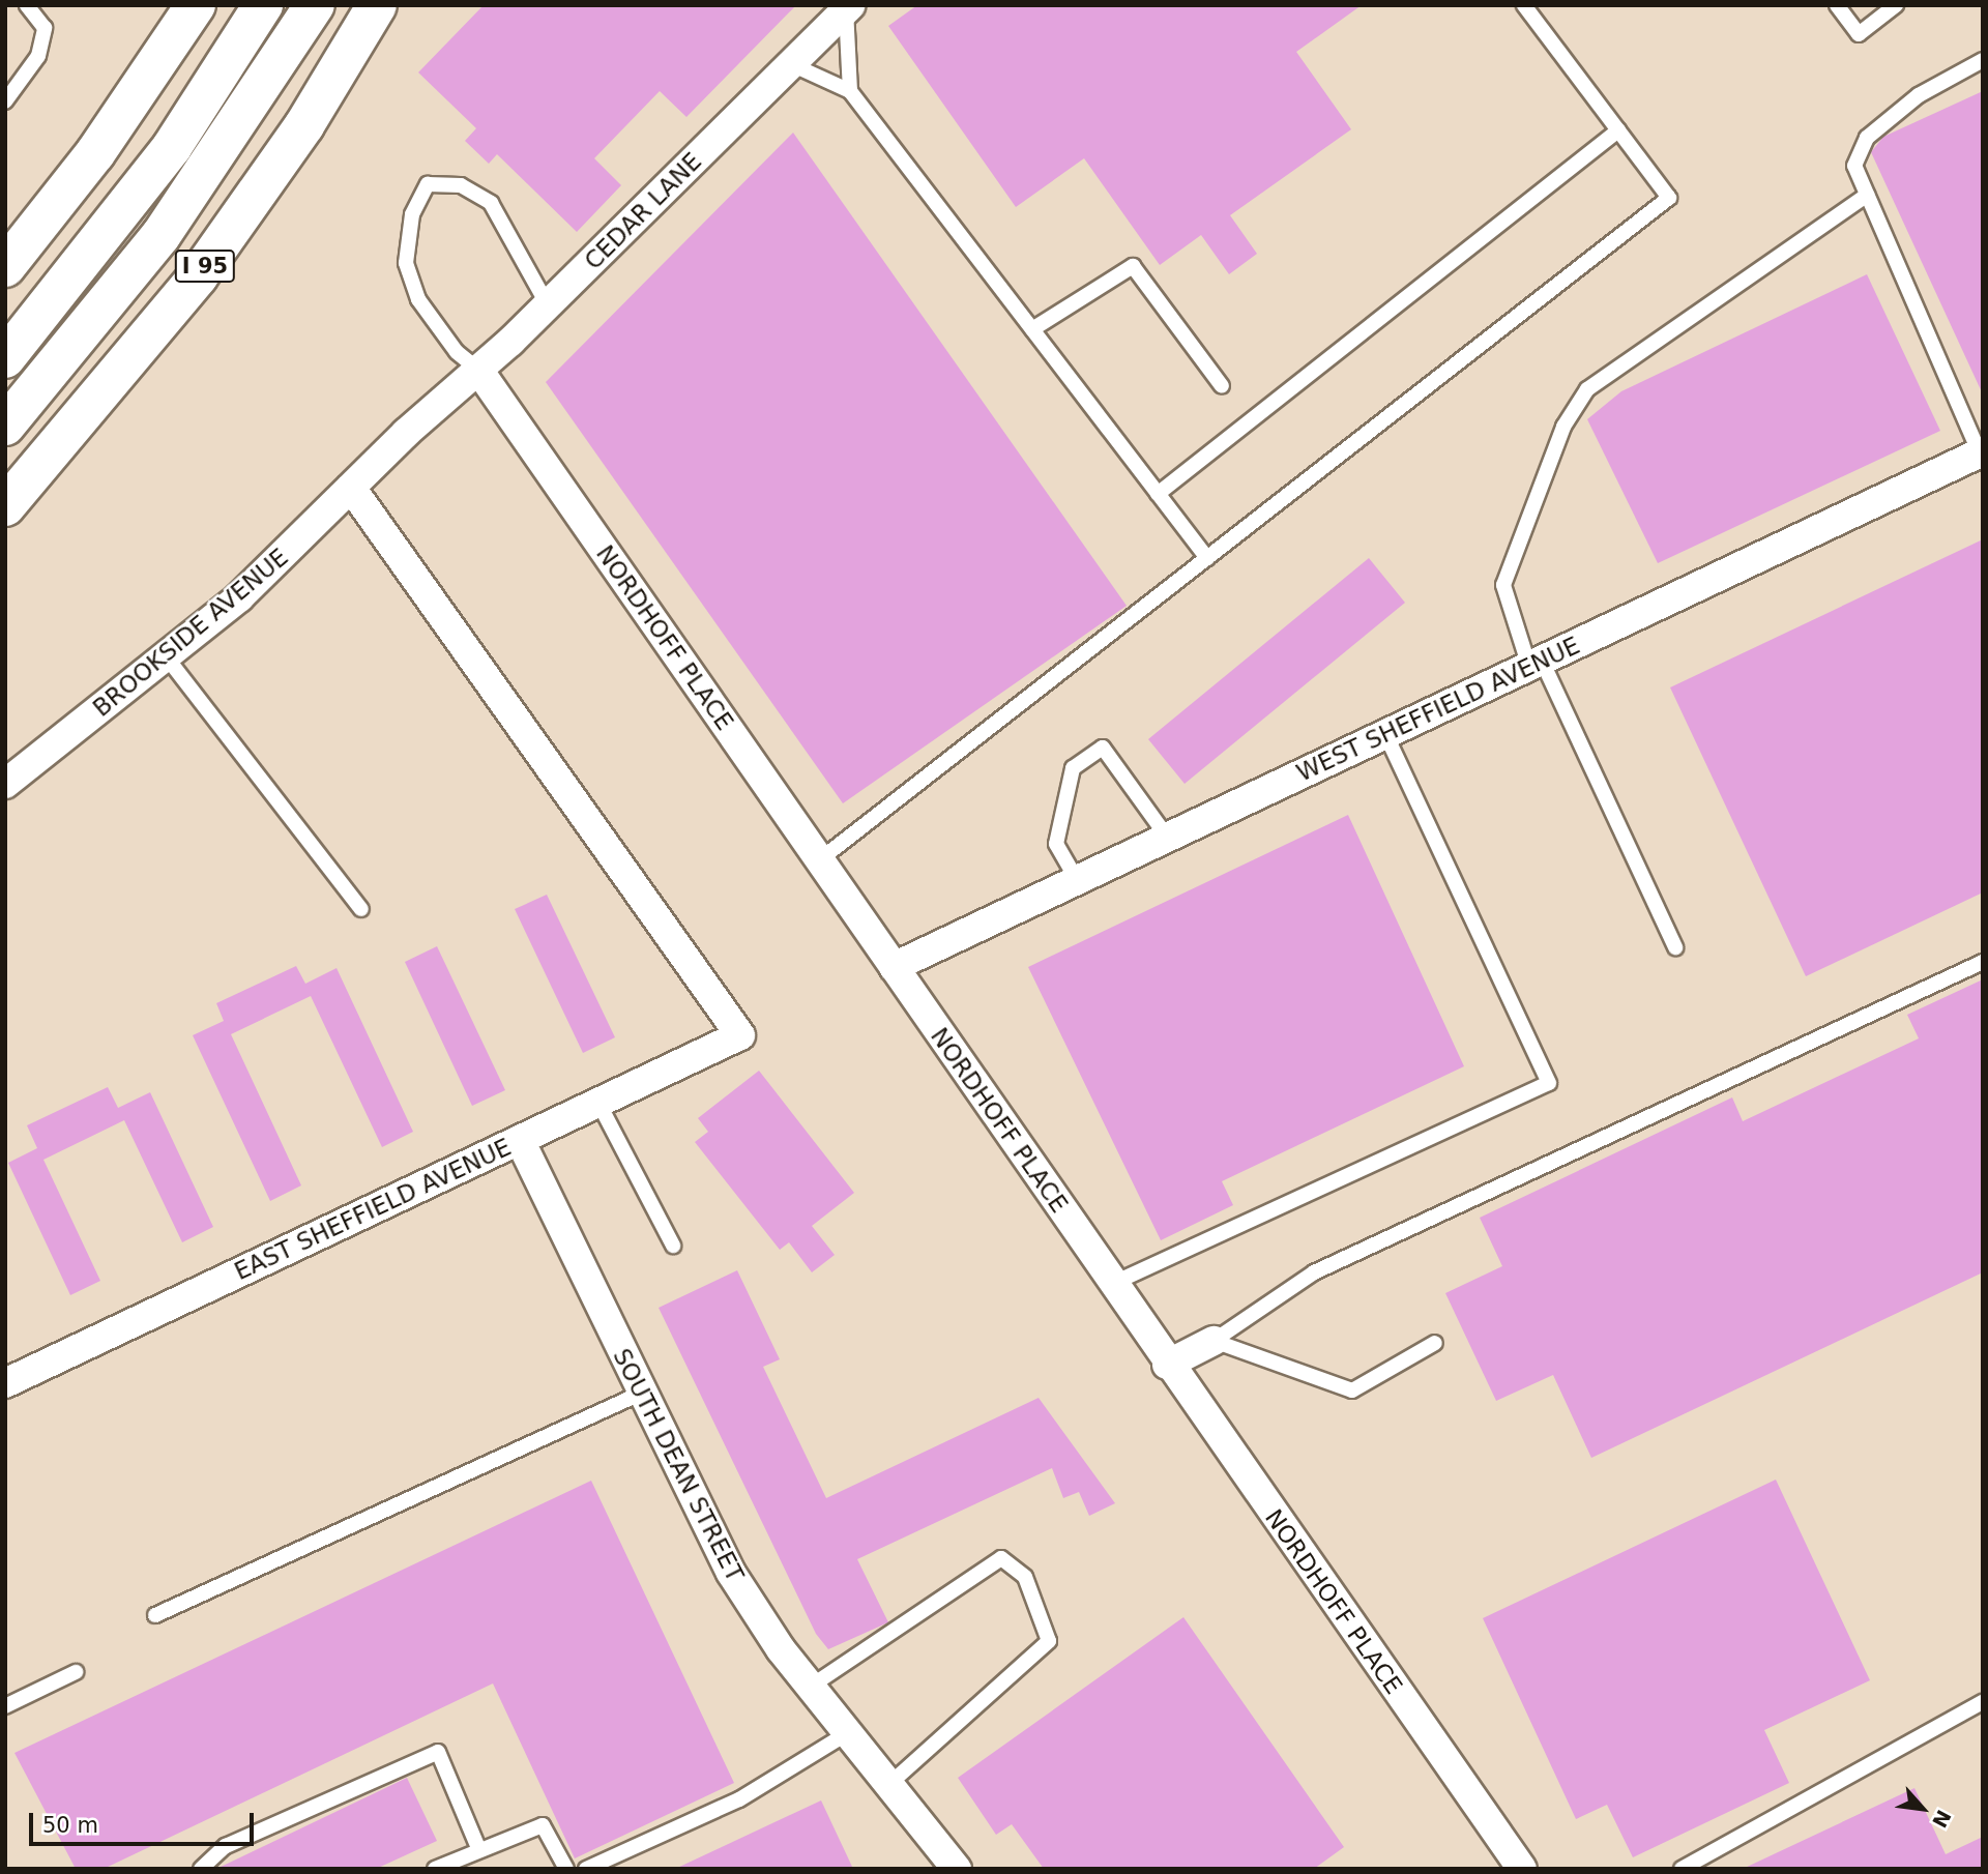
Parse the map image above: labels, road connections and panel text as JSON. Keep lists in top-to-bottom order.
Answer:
{
  "streets": {
    "highway": ["I 95"],
    "street": [
      "CEDAR LANE",
      "BROOKSIDE AVENUE",
      "NORDHOFF PLACE",
      "WEST SHEFFIELD AVENUE",
      "EAST SHEFFIELD AVENUE",
      "SOUTH DEAN STREET"
    ]
  },
  "crossings": [
    ["CEDAR LANE", "BROOKSIDE AVENUE"],
    ["CEDAR LANE", "NORDHOFF PLACE"],
    ["BROOKSIDE AVENUE", "EAST SHEFFIELD AVENUE"],
    ["NORDHOFF PLACE", "WEST SHEFFIELD AVENUE"],
    ["EAST SHEFFIELD AVENUE", "SOUTH DEAN STREET"]
  ],
  "scale_bar": "50 m",
  "north": "bottom right"
}
